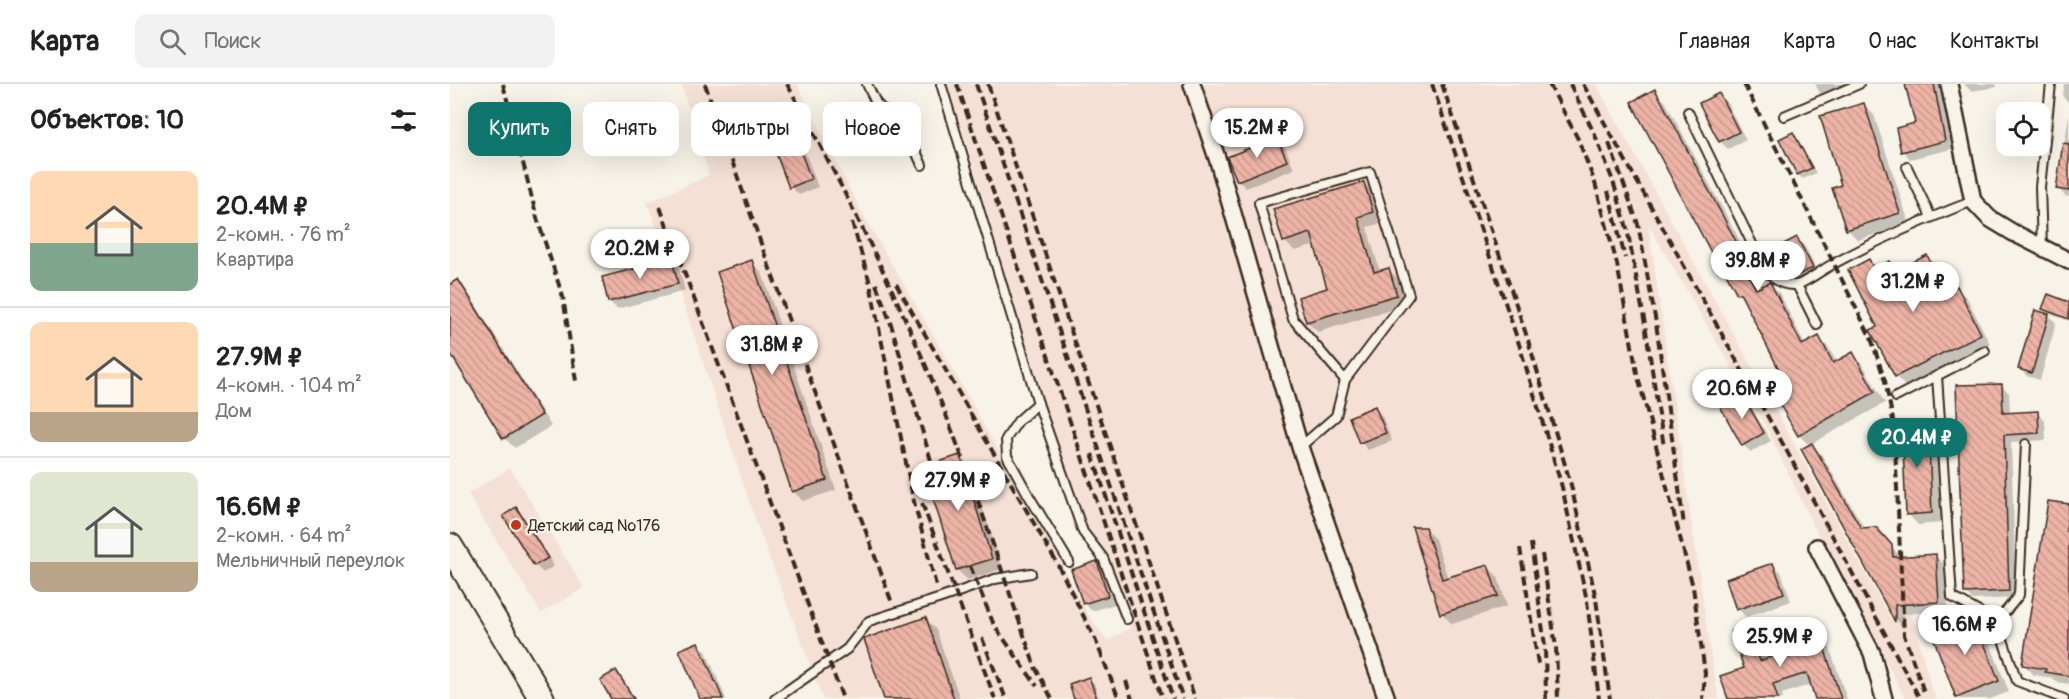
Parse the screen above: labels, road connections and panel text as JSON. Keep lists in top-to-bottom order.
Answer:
{
  "places": ["Детский сад №176"],
  "page": {
    "header": "Карта",
    "search": "Поиск",
    "nav": [
      "Главная",
      "Карта",
      "О нас",
      "Контакты"
    ],
    "heading": "Объектов: 10",
    "chip": [
      "Купить",
      "Снять",
      "Фильтры",
      "Новое"
    ],
    "price": [
      "15.2M ₽",
      "20.2M ₽",
      "39.8M ₽",
      "31.2M ₽",
      "31.8M ₽",
      "20.6M ₽",
      "20.4M ₽",
      "27.9M ₽",
      "16.6M ₽",
      "25.9M ₽"
    ],
    "list": [
      {
        "name": "20.4M ₽",
        "note": "2-комн. · 76 m² · Квартира"
      },
      {
        "name": "27.9M ₽",
        "note": "4-комн. · 104 m² · Дом"
      },
      {
        "name": "16.6M ₽",
        "note": "2-комн. · 64 m² · Мельничный переулок"
      }
    ]
  }
}
